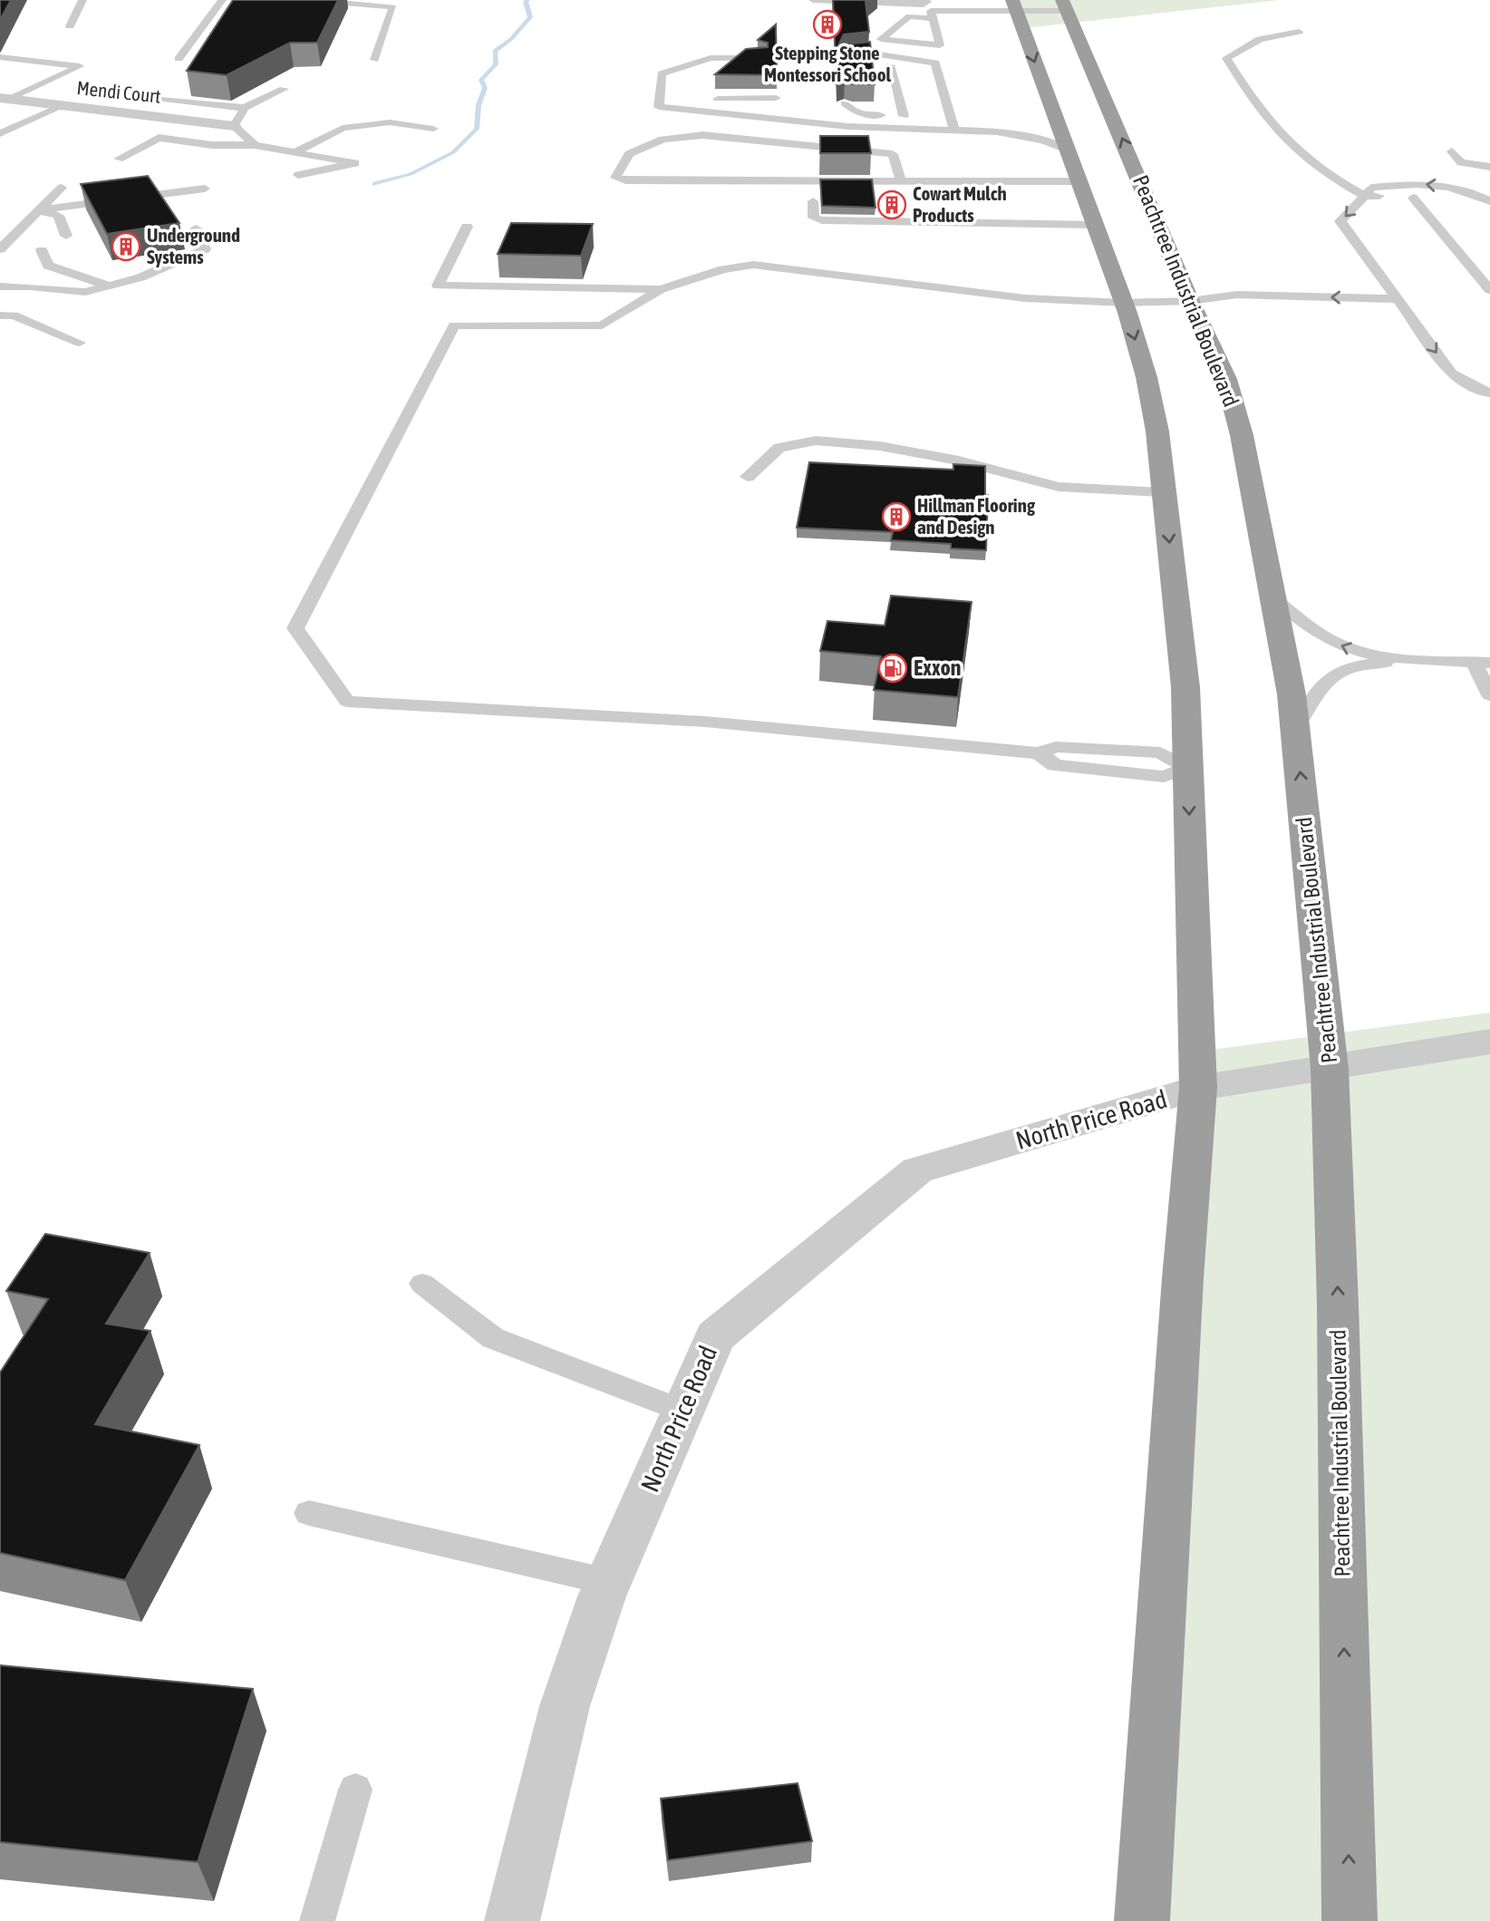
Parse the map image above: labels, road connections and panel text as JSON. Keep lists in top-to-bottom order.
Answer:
{
  "streets": {
    "highway": ["Peachtree Industrial Boulevard"],
    "street": ["Mendi Court", "North Price Road"]
  },
  "crossings": [
    ["Peachtree Industrial Boulevard", "North Price Road"]
  ],
  "places": {
    "building": [
      "Stepping Stone Montessori School",
      "Cowart Mulch Products",
      "Underground Systems",
      "Hillman Flooring and Design"
    ],
    "fuel station": ["Exxon"]
  }
}
